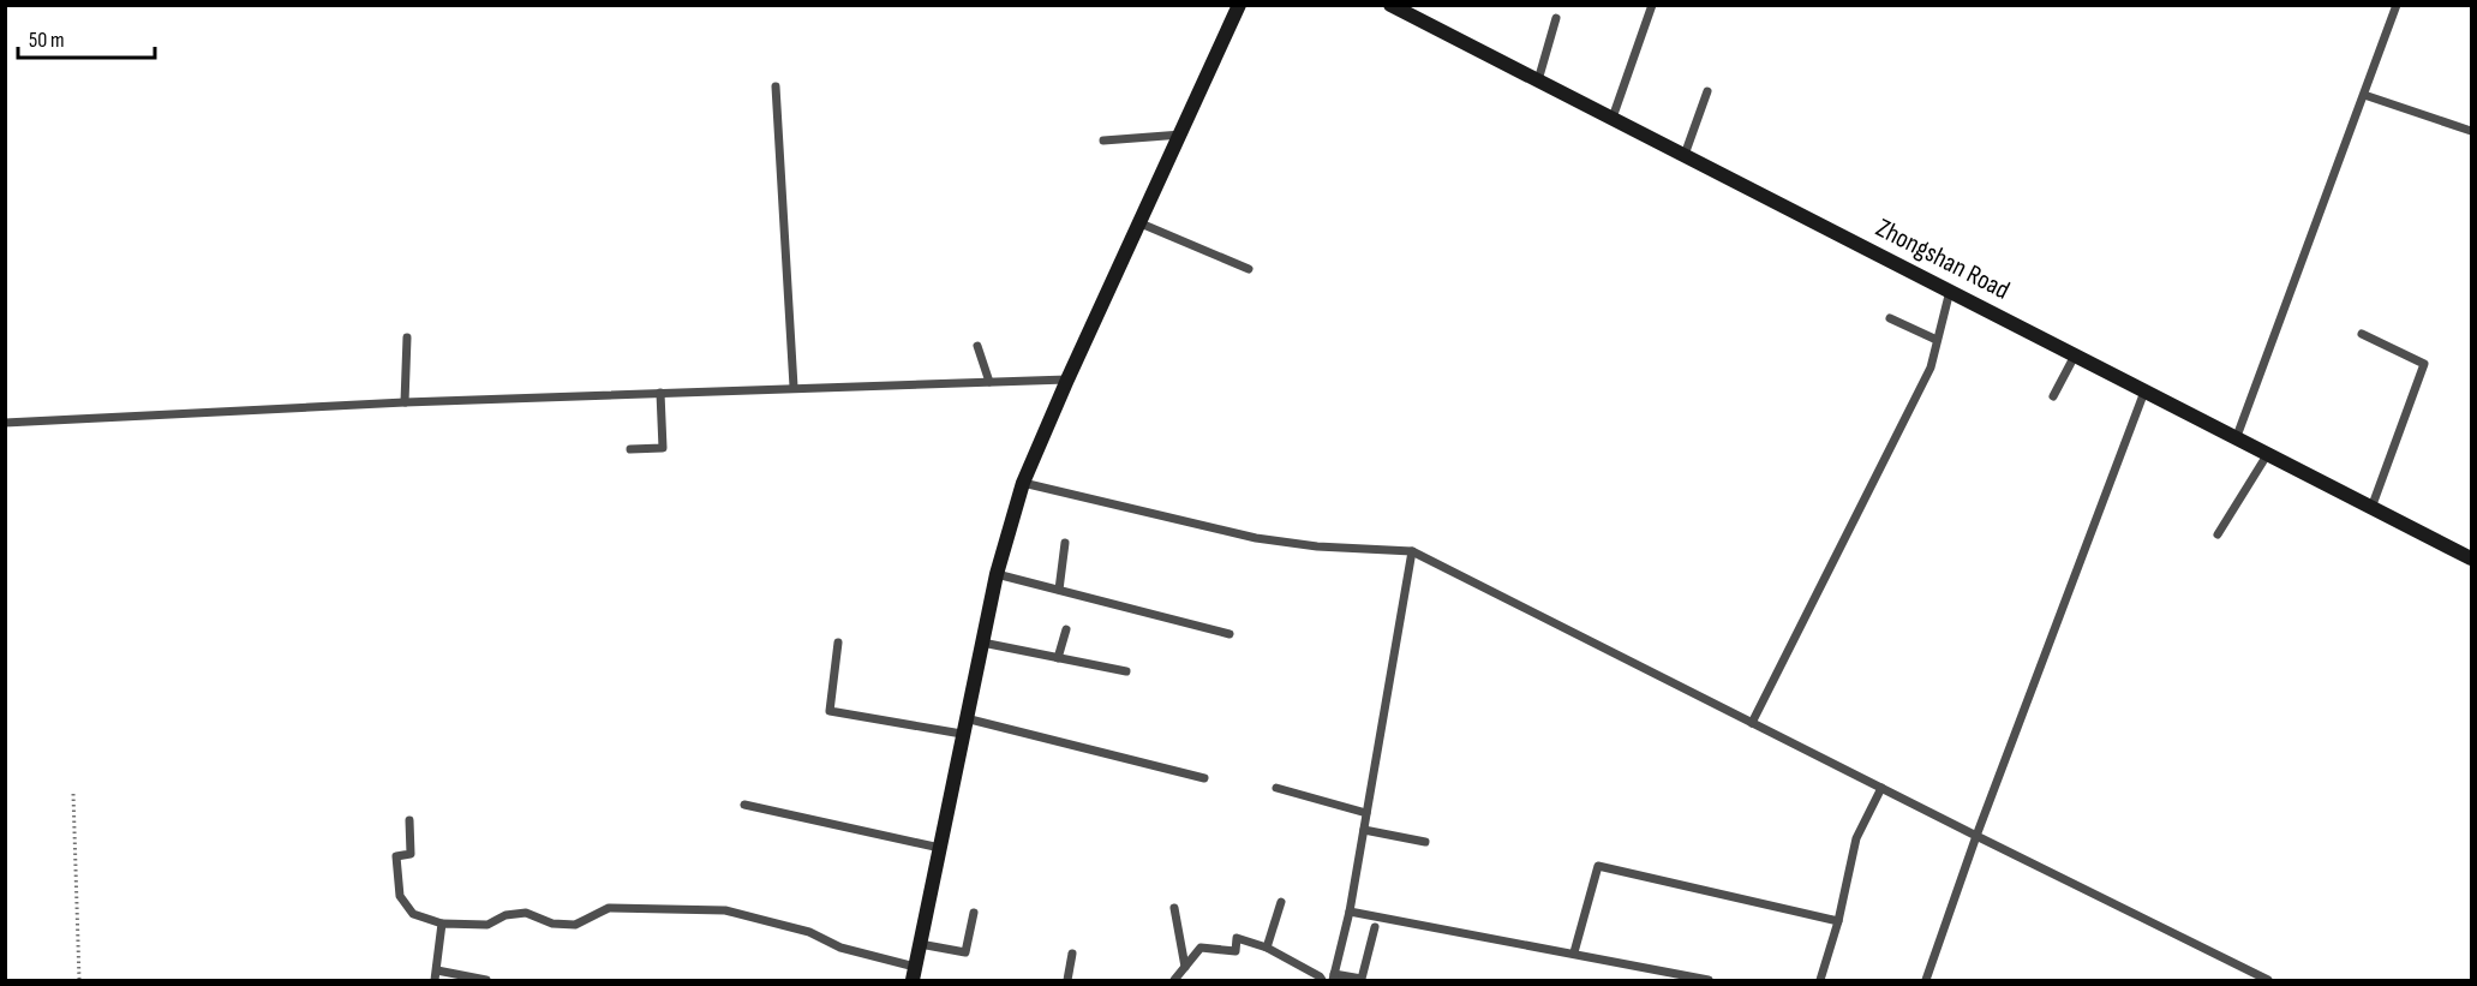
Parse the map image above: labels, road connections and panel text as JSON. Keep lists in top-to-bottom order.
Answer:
{
  "streets": {
    "main road": ["Zhongshan Road"]
  },
  "scale_bar": "50 m"
}
